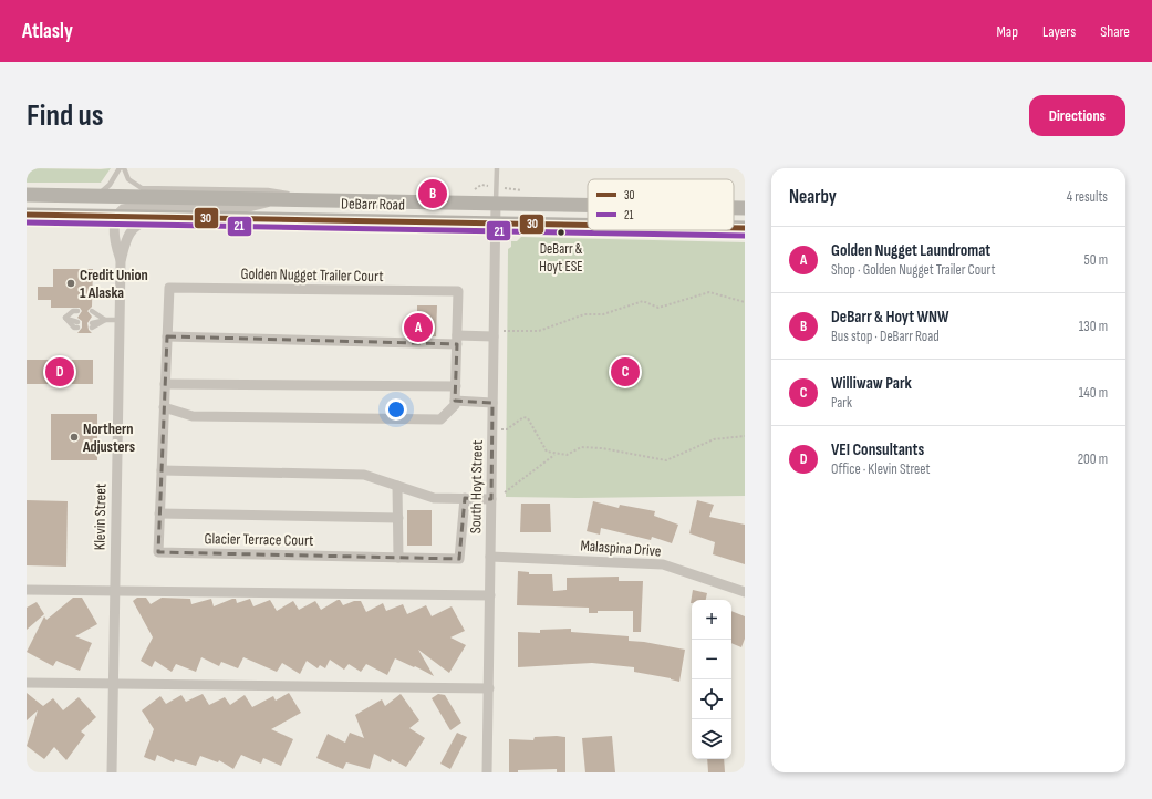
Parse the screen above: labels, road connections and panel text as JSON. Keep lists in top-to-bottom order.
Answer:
{
  "streets": {
    "main road": ["DeBarr Road"],
    "street": [
      "Golden Nugget Trailer Court",
      "South Hoyt Street",
      "Klevin Street",
      "Glacier Terrace Court",
      "Malaspina Drive"
    ]
  },
  "crossings": [
    ["DeBarr Road", "South Hoyt Street"],
    ["DeBarr Road", "Klevin Street"],
    ["Golden Nugget Trailer Court", "Glacier Terrace Court"],
    ["South Hoyt Street", "Malaspina Drive"]
  ],
  "places": ["DeBarr & Hoyt ESE", "Credit Union 1 Alaska", "Northern Adjusters"],
  "lines": ["transit line 30", "transit line 21"],
  "legend": ["30", "21"],
  "page": {
    "header": "Atlasly",
    "nav": ["Map", "Layers", "Share"],
    "buttons": "Directions",
    "title": "Find us",
    "heading": ["Nearby", "4 results"],
    "pins": [
      "B",
      "A",
      "C",
      "D"
    ],
    "list": [
      {
        "mark": "A",
        "name": "Golden Nugget Laundromat",
        "note": "Shop · Golden Nugget Trailer Court",
        "value": "50 m"
      },
      {
        "mark": "B",
        "name": "DeBarr & Hoyt WNW",
        "note": "Bus stop · DeBarr Road",
        "value": "130 m"
      },
      {
        "mark": "C",
        "name": "Williwaw Park",
        "note": "Park",
        "value": "140 m"
      },
      {
        "mark": "D",
        "name": "VEI Consultants",
        "note": "Office · Klevin Street",
        "value": "200 m"
      }
    ],
    "map_buttons": ["+", "−"]
  }
}
